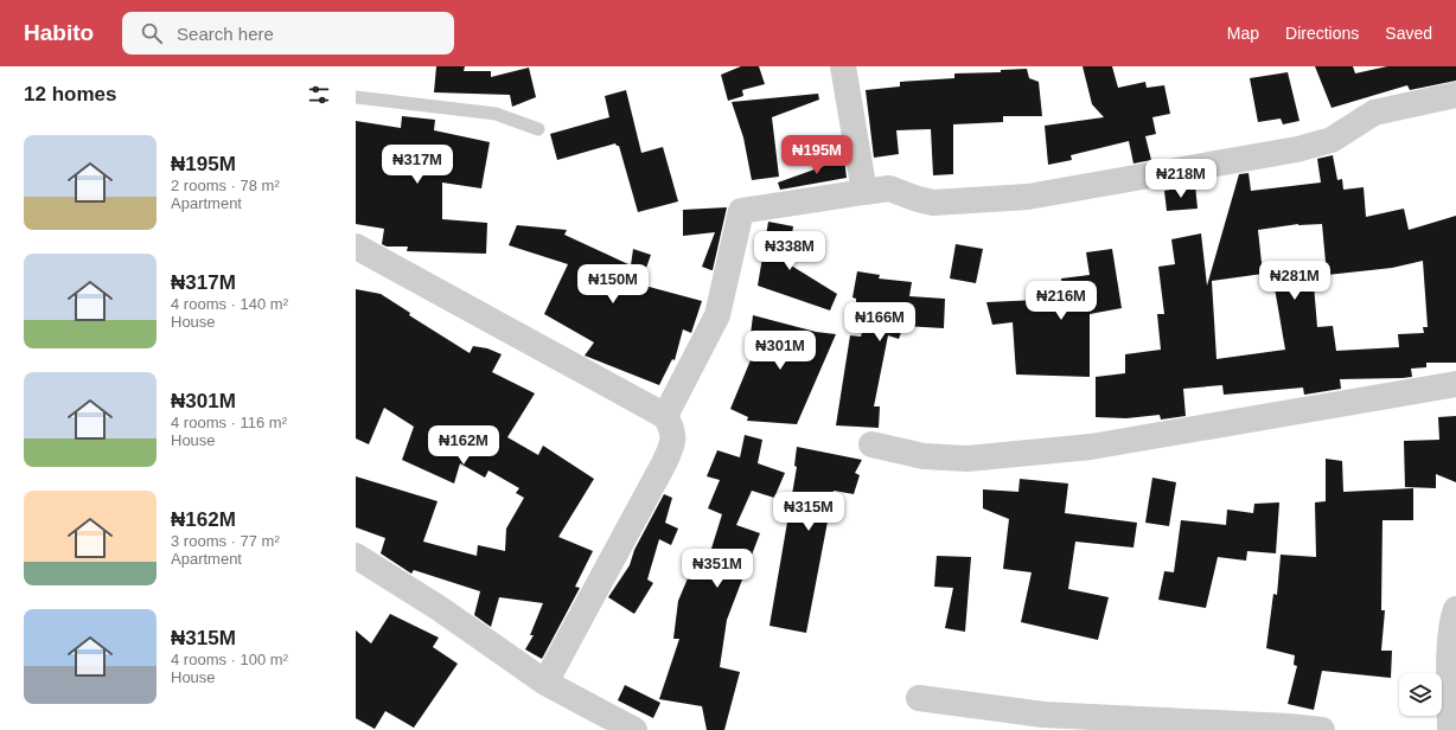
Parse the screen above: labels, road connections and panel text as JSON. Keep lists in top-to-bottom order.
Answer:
{
  "page": {
    "header": "Habito",
    "search": "Search here",
    "nav": ["Map", "Directions", "Saved"],
    "heading": "12 homes",
    "list": [
      {
        "name": "₦195M",
        "note": "2 rooms · 78 m² · Apartment"
      },
      {
        "name": "₦317M",
        "note": "4 rooms · 140 m² · House"
      },
      {
        "name": "₦301M",
        "note": "4 rooms · 116 m² · House"
      },
      {
        "name": "₦162M",
        "note": "3 rooms · 77 m² · Apartment"
      },
      {
        "name": "₦315M",
        "note": "4 rooms · 100 m² · House"
      }
    ],
    "price": [
      "₦195M",
      "₦317M",
      "₦218M",
      "₦338M",
      "₦281M",
      "₦150M",
      "₦216M",
      "₦166M",
      "₦301M",
      "₦162M",
      "₦315M",
      "₦351M"
    ]
  }
}
